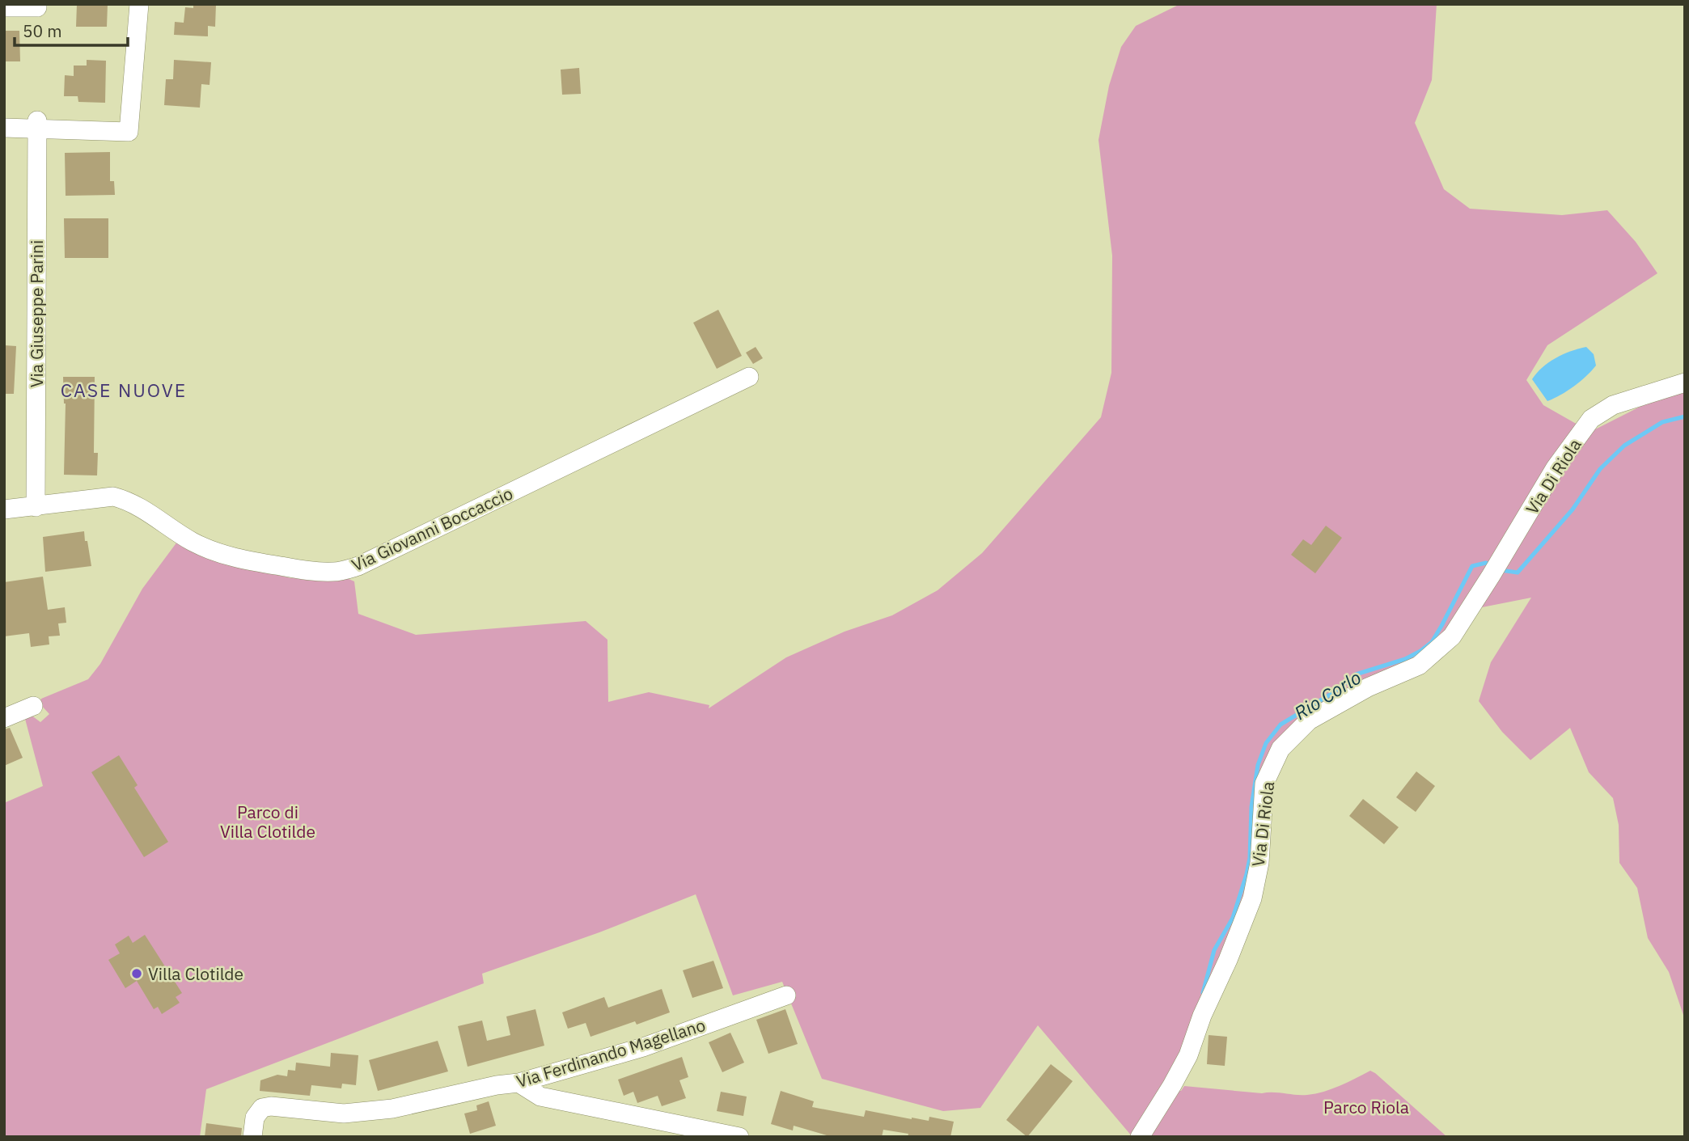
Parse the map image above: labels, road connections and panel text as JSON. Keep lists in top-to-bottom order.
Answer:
{
  "streets": {
    "street": [
      "Via Giuseppe Parini",
      "Via Di Riola",
      "Via Giovanni Boccaccio",
      "Via Ferdinando Magellano"
    ]
  },
  "crossings": [
    ["Via Giuseppe Parini", "Via Giovanni Boccaccio"]
  ],
  "districts": ["CASE NUOVE"],
  "water": ["Rio Corlo"],
  "parks": ["Parco di Villa Clotilde", "Parco Riola"],
  "places": ["Villa Clotilde"],
  "scale_bar": "50 m"
}
